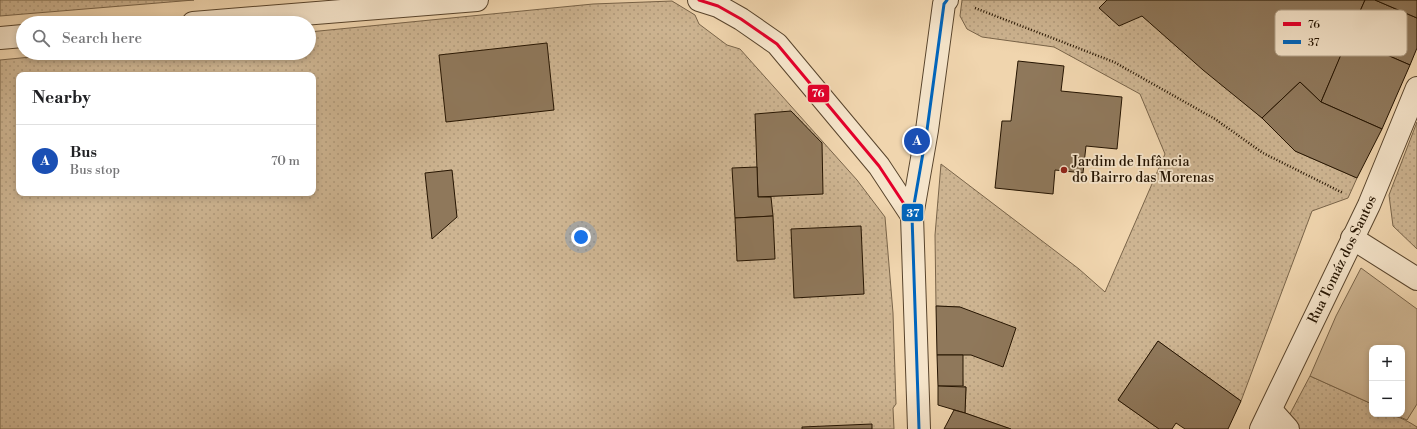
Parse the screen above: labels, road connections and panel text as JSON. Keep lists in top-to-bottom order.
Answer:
{
  "streets": {
    "street": ["Rua Tomáz dos Santos"]
  },
  "places": ["Jardim de Infância do Bairro das Morenas"],
  "lines": ["transit line 76", "transit line 37"],
  "legend": ["76", "37"],
  "page": {
    "search": "Search here",
    "heading": "Nearby",
    "list": [
      {
        "mark": "A",
        "name": "Bus",
        "note": "Bus stop",
        "value": "70 m"
      }
    ],
    "pins": "A",
    "map_buttons": ["+", "−"]
  }
}
